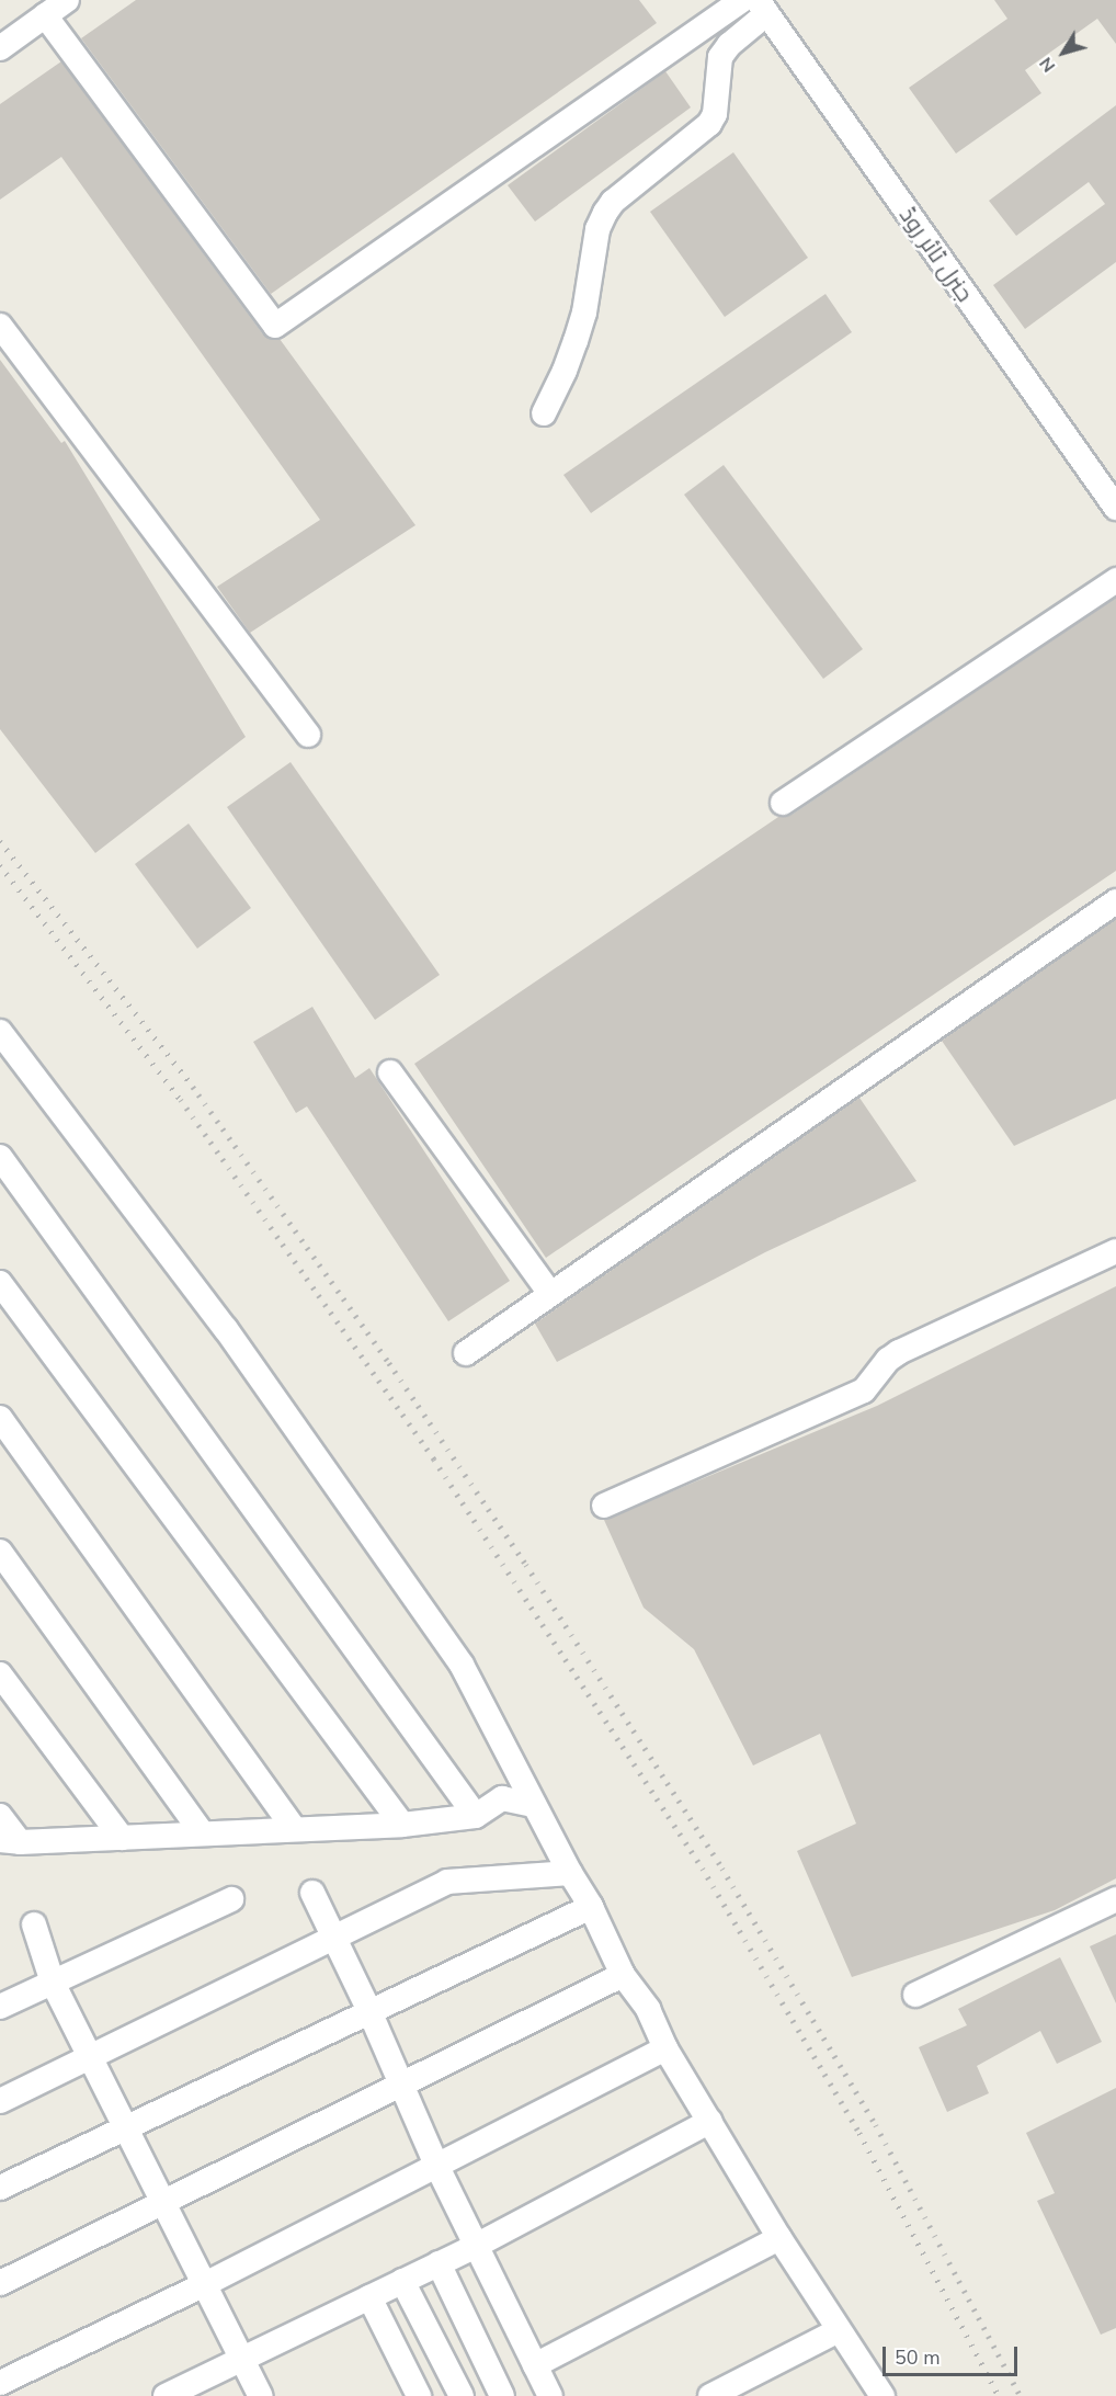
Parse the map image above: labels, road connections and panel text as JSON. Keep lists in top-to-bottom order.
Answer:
{
  "streets": {
    "street": ["جنرل ٹائر روڈ"]
  },
  "scale_bar": "50 m",
  "north": "bottom left"
}
